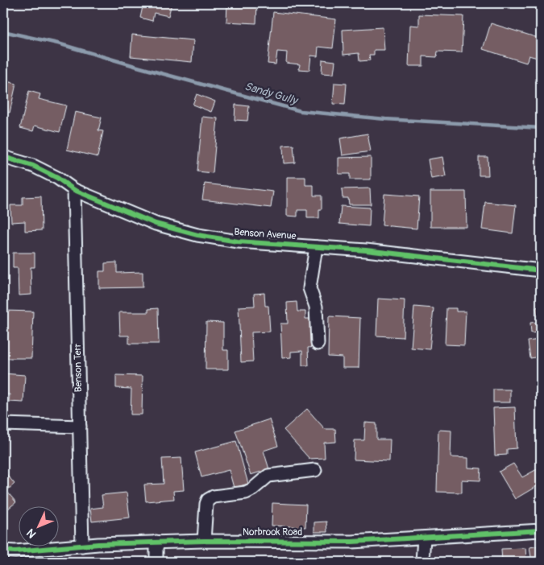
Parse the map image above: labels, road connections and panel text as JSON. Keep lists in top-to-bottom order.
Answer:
{
  "streets": {
    "street": ["Benson Avenue", "Benson Terr", "Norbrook Road"]
  },
  "crossings": [
    ["Benson Avenue", "Benson Terr"],
    ["Benson Terr", "Norbrook Road"]
  ],
  "water": ["Sandy Gully"],
  "north": "bottom left"
}
